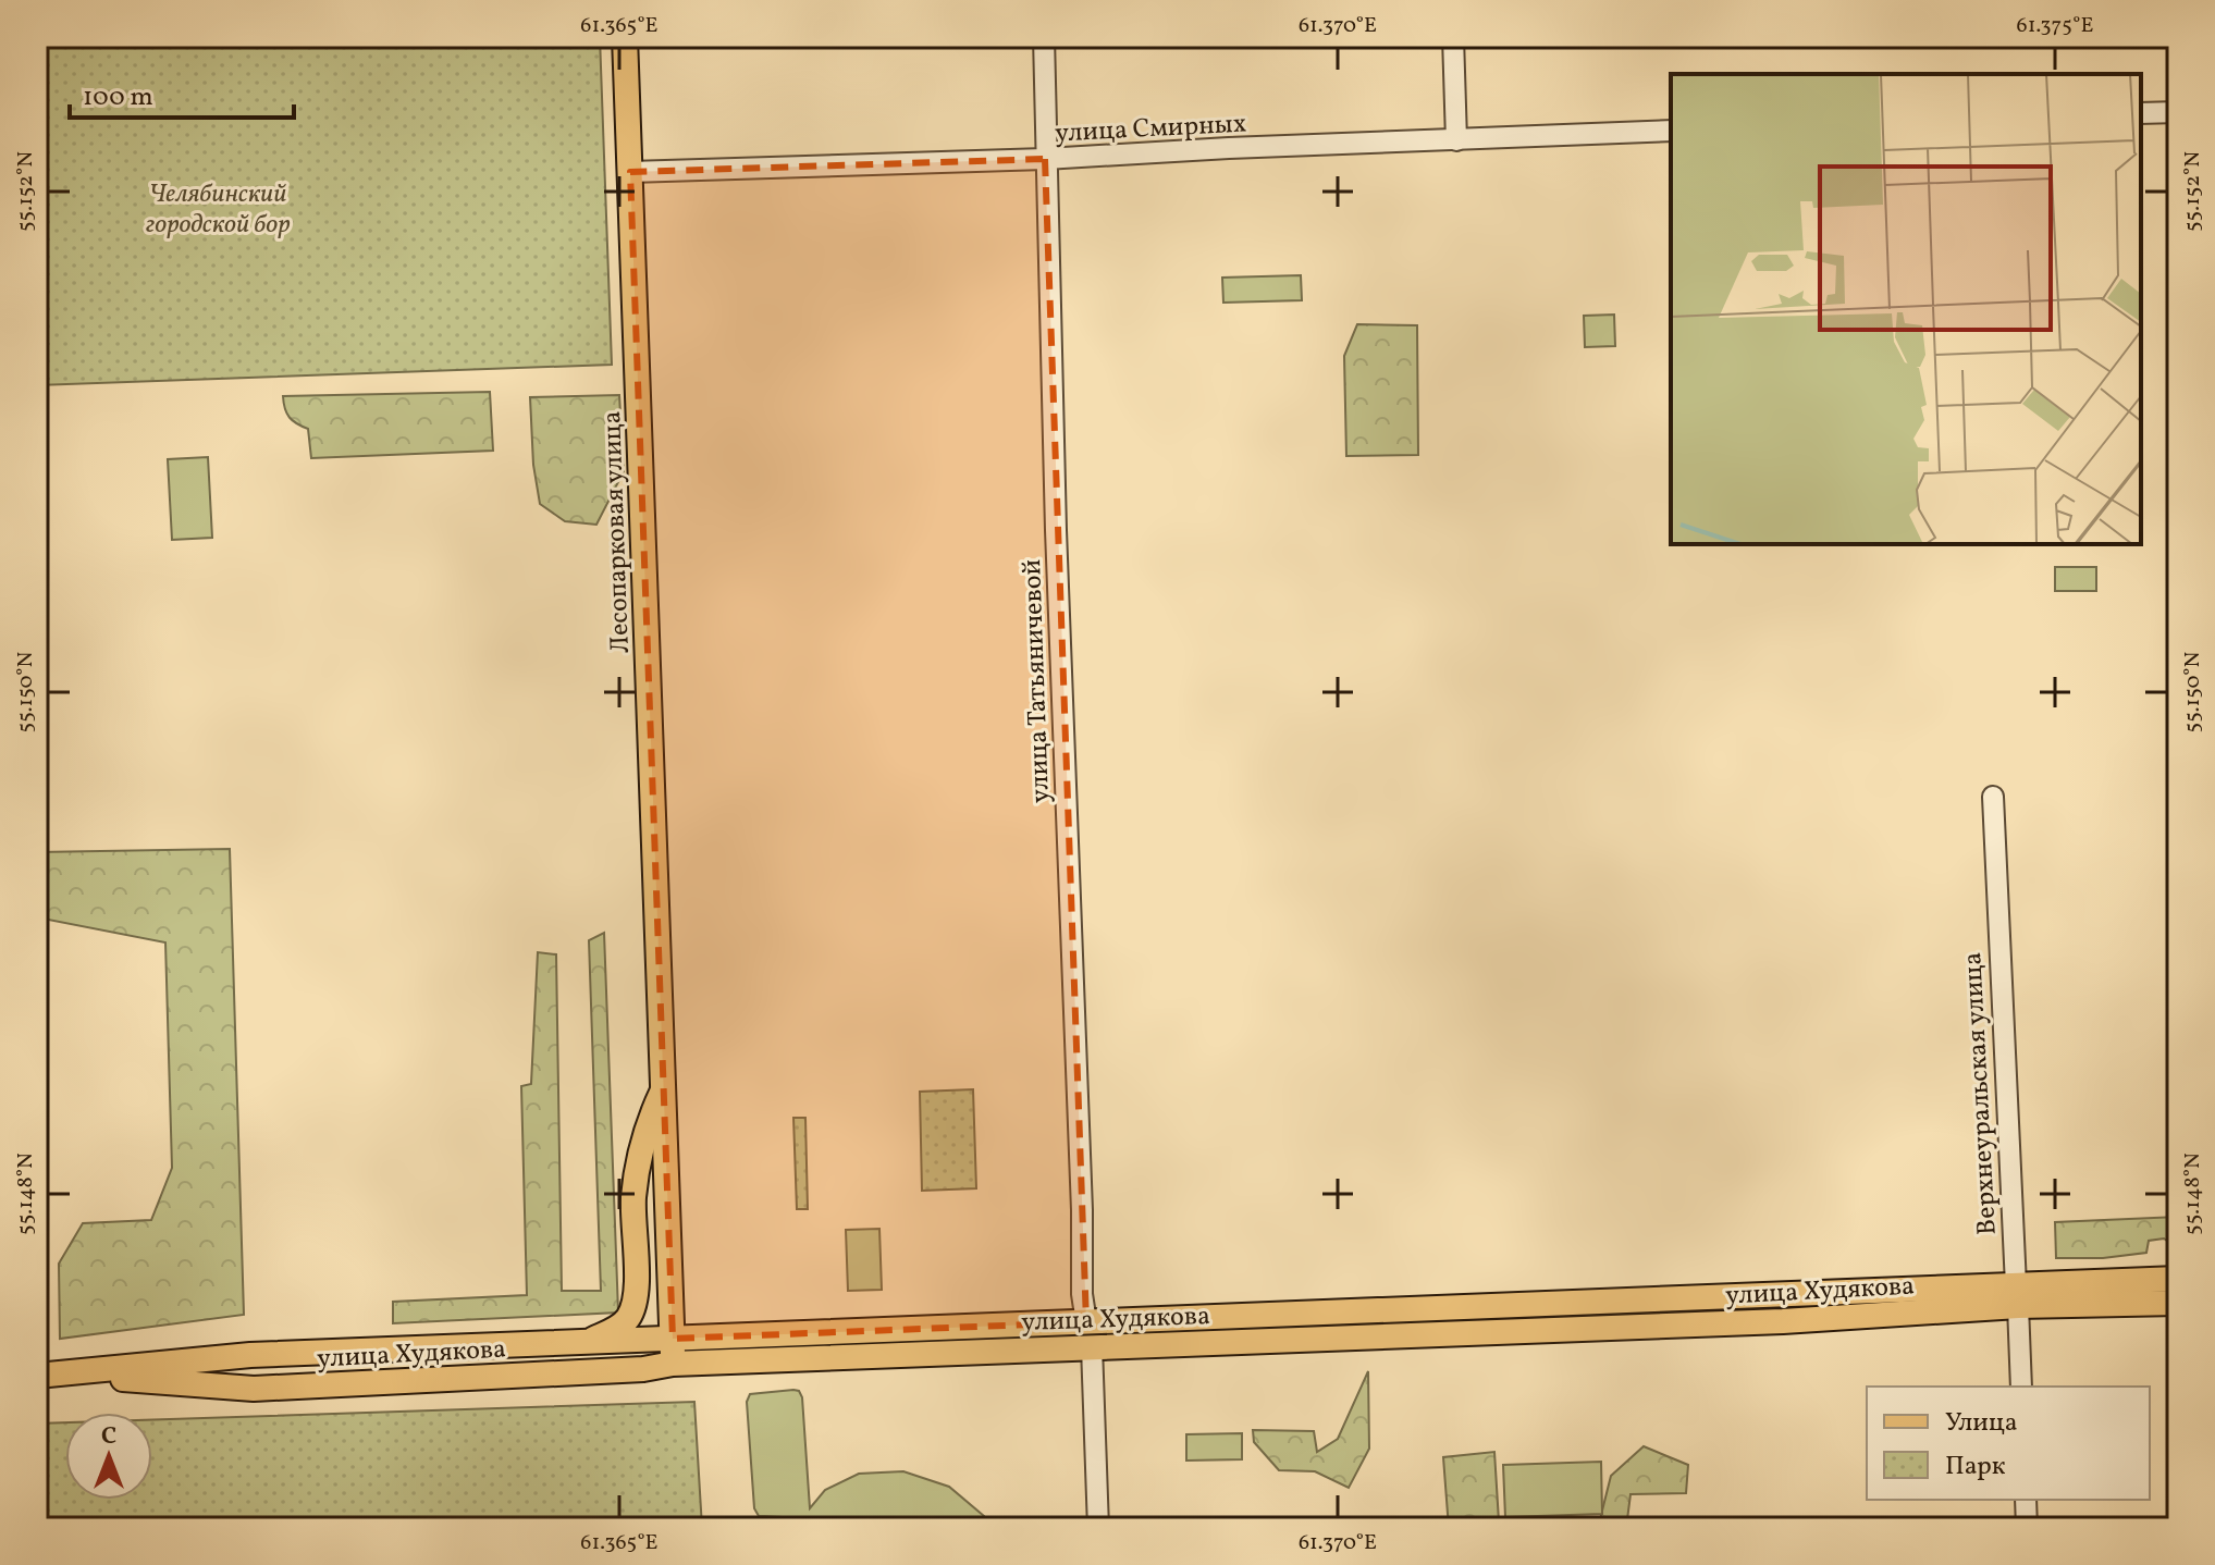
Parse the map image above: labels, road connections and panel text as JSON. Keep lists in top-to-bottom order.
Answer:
{
  "streets": {
    "main road": ["Лесопарковая улица", "улица Худякова"],
    "street": ["улица Смирных", "улица Татьяничевой", "Верхнеуральская улица"]
  },
  "crossings": [
    ["улица Смирных", "Лесопарковая улица"],
    ["улица Смирных", "улица Татьяничевой"],
    ["Лесопарковая улица", "улица Худякова"],
    ["улица Татьяничевой", "улица Худякова"],
    ["Верхнеуральская улица", "улица Худякова"]
  ],
  "parks": ["Челябинский городской бор"],
  "legend": ["Улица", "Парк"],
  "scale_bar": "100 m",
  "north": "top",
  "coordinates": [
    "61.365°E",
    "61.370°E",
    "61.375°E",
    "55.152°N",
    "55.150°N",
    "55.148°N"
  ]
}
